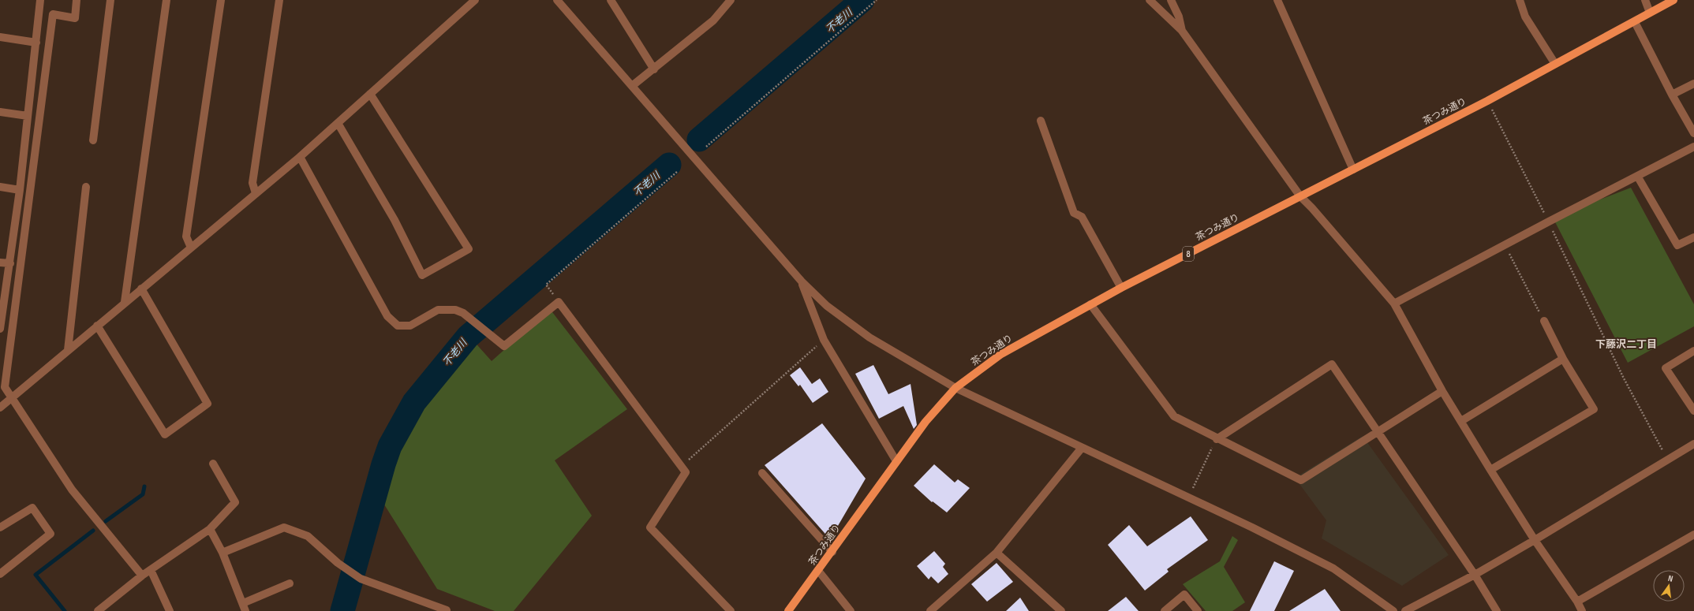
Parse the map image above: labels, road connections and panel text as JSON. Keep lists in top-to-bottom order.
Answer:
{
  "streets": {
    "main road": ["茶つみ通り", "8"]
  },
  "districts": ["下藤沢二丁目"],
  "water": ["不老川"],
  "north": "top"
}
